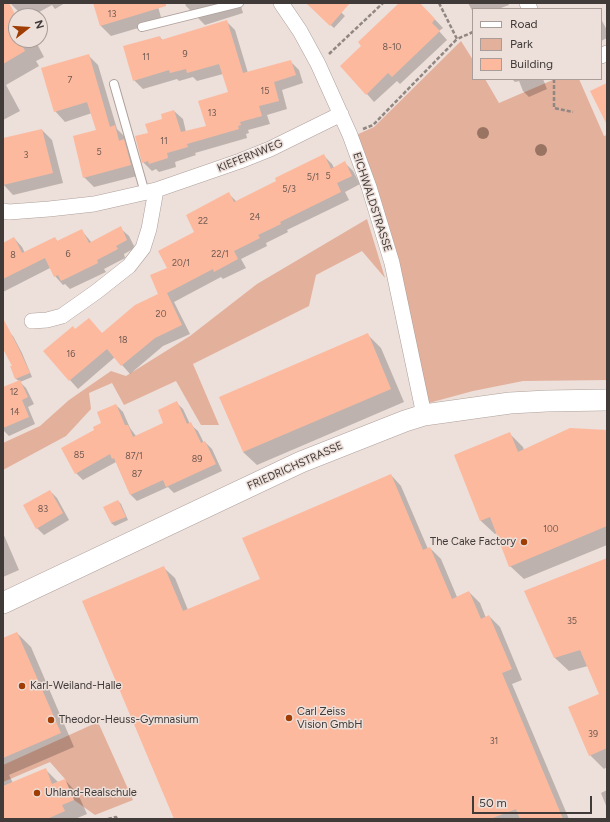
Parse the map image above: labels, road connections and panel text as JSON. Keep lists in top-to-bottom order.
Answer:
{
  "streets": {
    "main road": ["FRIEDRICHSTRASSE"],
    "street": ["KIEFERNWEG", "EICHWALDSTRASSE"]
  },
  "crossings": [
    ["KIEFERNWEG", "EICHWALDSTRASSE"],
    ["EICHWALDSTRASSE", "FRIEDRICHSTRASSE"]
  ],
  "places": [
    "The Cake Factory",
    "Karl-Weiland-Halle",
    "Carl Zeiss Vision GmbH",
    "Theodor-Heuss-Gymnasium",
    "Uhland-Realschule"
  ],
  "house_numbers": [
    "13",
    "8-10",
    "9",
    "11",
    "7",
    "15",
    "13",
    "11",
    "5",
    "3",
    "5",
    "5/1",
    "5/3",
    "24",
    "22",
    "6",
    "22/1",
    "8",
    "20/1",
    "20",
    "18",
    "16",
    "12",
    "14",
    "85",
    "87/1",
    "89",
    "87",
    "83",
    "100",
    "35",
    "39",
    "31"
  ],
  "legend": ["Road", "Park", "Building"],
  "scale_bar": "50 m",
  "north": "right"
}
